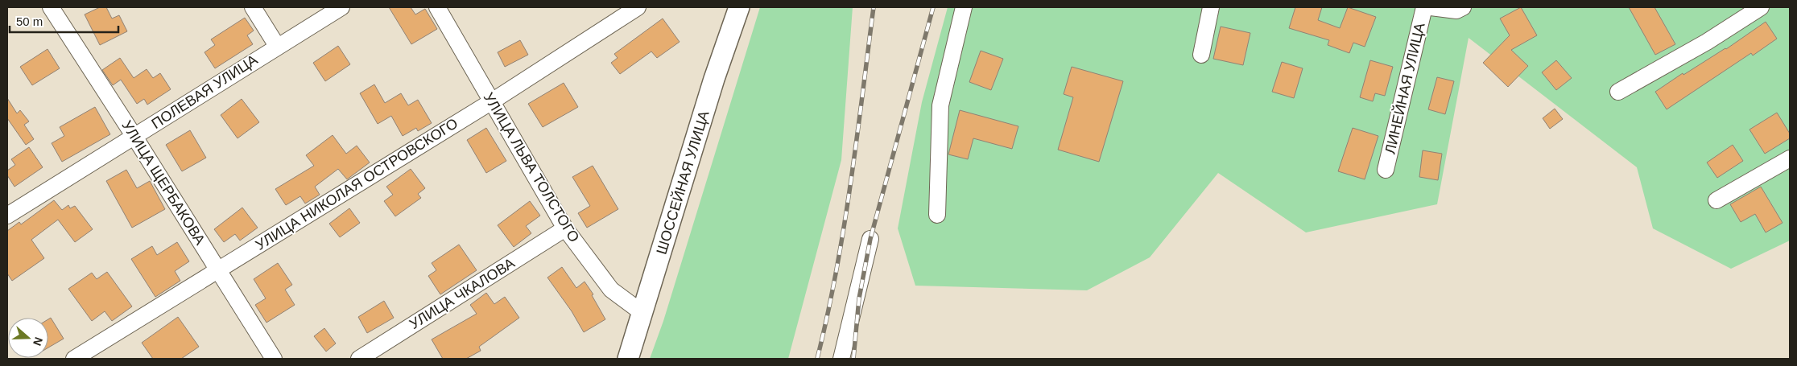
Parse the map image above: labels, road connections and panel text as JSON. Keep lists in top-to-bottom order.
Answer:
{
  "streets": {
    "main road": ["ШОССЕЙНАЯ УЛИЦА"],
    "street": [
      "ЛИНЕЙНАЯ УЛИЦА",
      "ПОЛЕВАЯ УЛИЦА",
      "УЛИЦА ЛЬВА ТОЛСТОГО",
      "УЛИЦА ЩЕРБАКОВА",
      "УЛИЦА НИКОЛАЯ ОСТРОВСКОГО",
      "УЛИЦА ЧКАЛОВА"
    ]
  },
  "crossings": [
    ["ПОЛЕВАЯ УЛИЦА", "УЛИЦА ЩЕРБАКОВА"],
    ["УЛИЦА ЛЬВА ТОЛСТОГО", "ШОССЕЙНАЯ УЛИЦА"],
    ["УЛИЦА ЛЬВА ТОЛСТОГО", "УЛИЦА НИКОЛАЯ ОСТРОВСКОГО"],
    ["УЛИЦА ЛЬВА ТОЛСТОГО", "УЛИЦА ЧКАЛОВА"],
    ["УЛИЦА ЩЕРБАКОВА", "УЛИЦА НИКОЛАЯ ОСТРОВСКОГО"]
  ],
  "scale_bar": "50 m",
  "north": "right"
}
